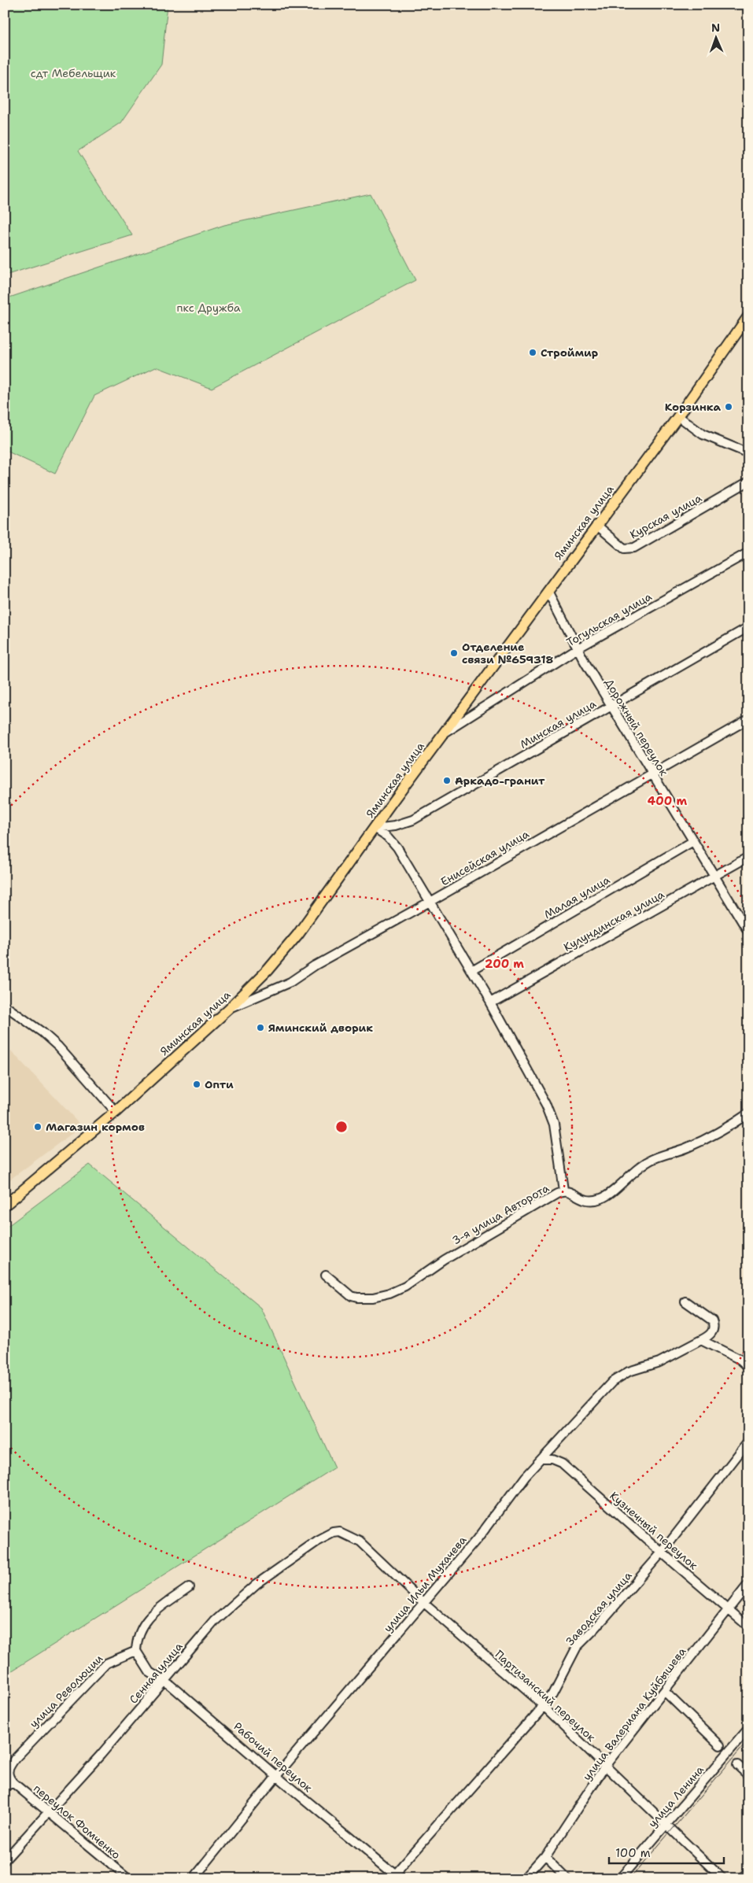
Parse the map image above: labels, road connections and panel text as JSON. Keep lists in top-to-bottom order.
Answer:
{
  "streets": {
    "main road": ["Яминская улица"],
    "street": [
      "Курская улица",
      "Тогульская улица",
      "Минская улица",
      "Дорожный переулок",
      "Енисейская улица",
      "Малая улица",
      "Кулундинская улица",
      "3-я улица Авторота",
      "Кузнечный переулок",
      "улица Ильи Мухачева",
      "Заводская улица",
      "Сенная улица",
      "улица Революции",
      "Партизанский переулок",
      "улица Валериана Куйбышева",
      "Рабочий переулок",
      "улица Ленина",
      "переулок Фомченко"
    ]
  },
  "crossings": [
    ["Курская улица", "Яминская улица"],
    ["Яминская улица", "Тогульская улица"],
    ["Яминская улица", "Минская улица"],
    ["Яминская улица", "Дорожный переулок"],
    ["Яминская улица", "Енисейская улица"],
    ["Тогульская улица", "Дорожный переулок"],
    ["Минская улица", "Дорожный переулок"],
    ["Дорожный переулок", "Енисейская улица"],
    ["Дорожный переулок", "Малая улица"],
    ["Дорожный переулок", "Кулундинская улица"],
    ["Кузнечный переулок", "улица Ильи Мухачева"],
    ["Кузнечный переулок", "Заводская улица"],
    ["Кузнечный переулок", "улица Валериана Куйбышева"],
    ["улица Ильи Мухачева", "Партизанский переулок"],
    ["улица Ильи Мухачева", "Рабочий переулок"],
    ["Заводская улица", "Партизанский переулок"],
    ["Заводская улица", "Рабочий переулок"],
    ["Сенная улица", "Партизанский переулок"],
    ["Сенная улица", "Рабочий переулок"],
    ["Сенная улица", "переулок Фомченко"],
    ["улица Революции", "Рабочий переулок"],
    ["улица Революции", "переулок Фомченко"],
    ["Партизанский переулок", "улица Валериана Куйбышева"],
    ["Партизанский переулок", "улица Ленина"]
  ],
  "parks": ["сдт Мебельщик", "пкс Дружба"],
  "places": [
    "Строймир",
    "Корзинка",
    "Отделение связи №659318",
    "Аркадо-гранит",
    "Яминский дворик",
    "Опти",
    "Магазин кормов"
  ],
  "scale_bar": "100 m",
  "north": "top",
  "rings": ["400 m", "200 m"]
}
